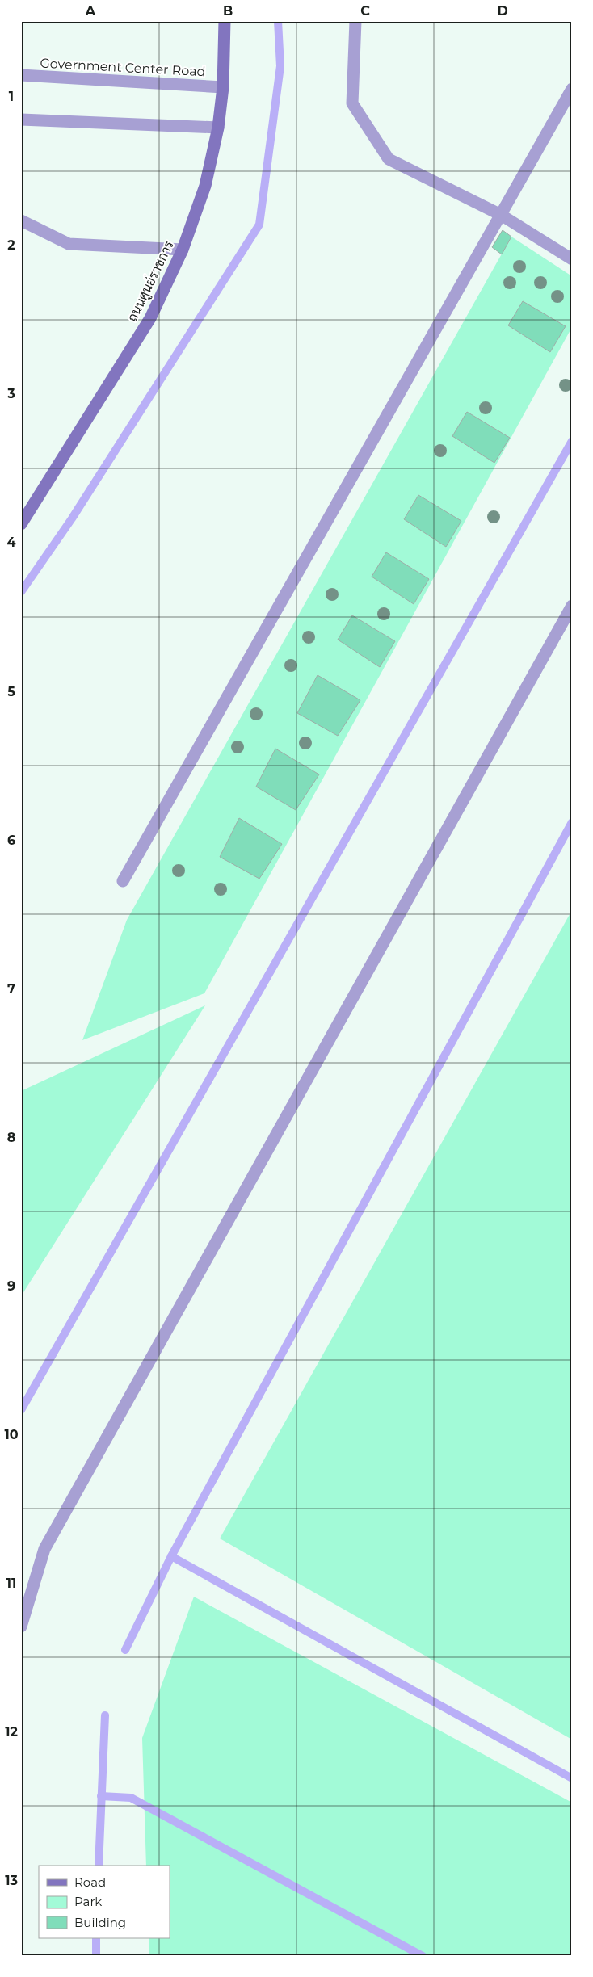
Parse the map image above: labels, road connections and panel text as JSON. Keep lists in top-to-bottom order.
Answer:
{
  "streets": {
    "street": ["Government Center Road", "ถนนศูนย์ราชการ"]
  },
  "crossings": [
    ["Government Center Road", "ถนนศูนย์ราชการ"]
  ],
  "legend": ["Road", "Park", "Building"],
  "grid": {
    "columns": [
      "A",
      "B",
      "C",
      "D"
    ],
    "rows": [
      "1",
      "2",
      "3",
      "4",
      "5",
      "6",
      "7",
      "8",
      "9",
      "10",
      "11",
      "12",
      "13"
    ]
  }
}
